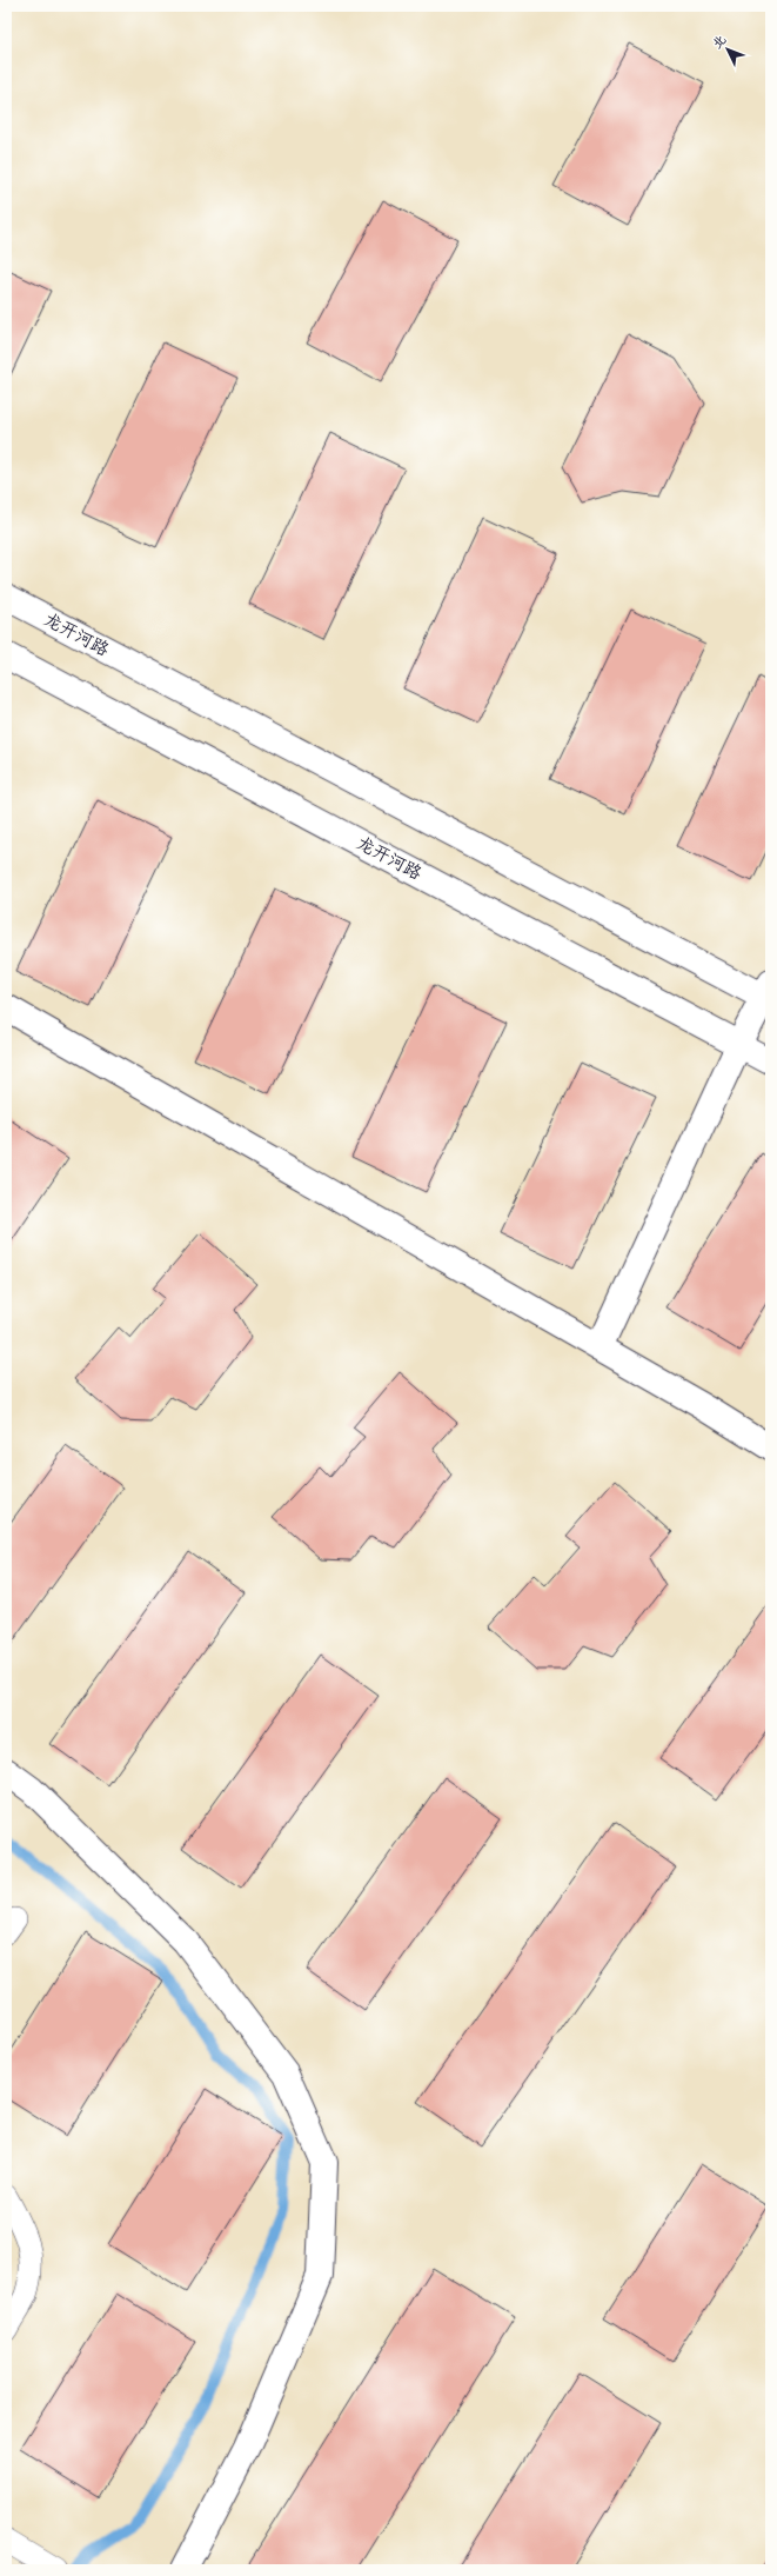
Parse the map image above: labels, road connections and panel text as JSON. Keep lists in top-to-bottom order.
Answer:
{
  "streets": {
    "street": ["龙开河路"]
  },
  "north": "top left"
}
